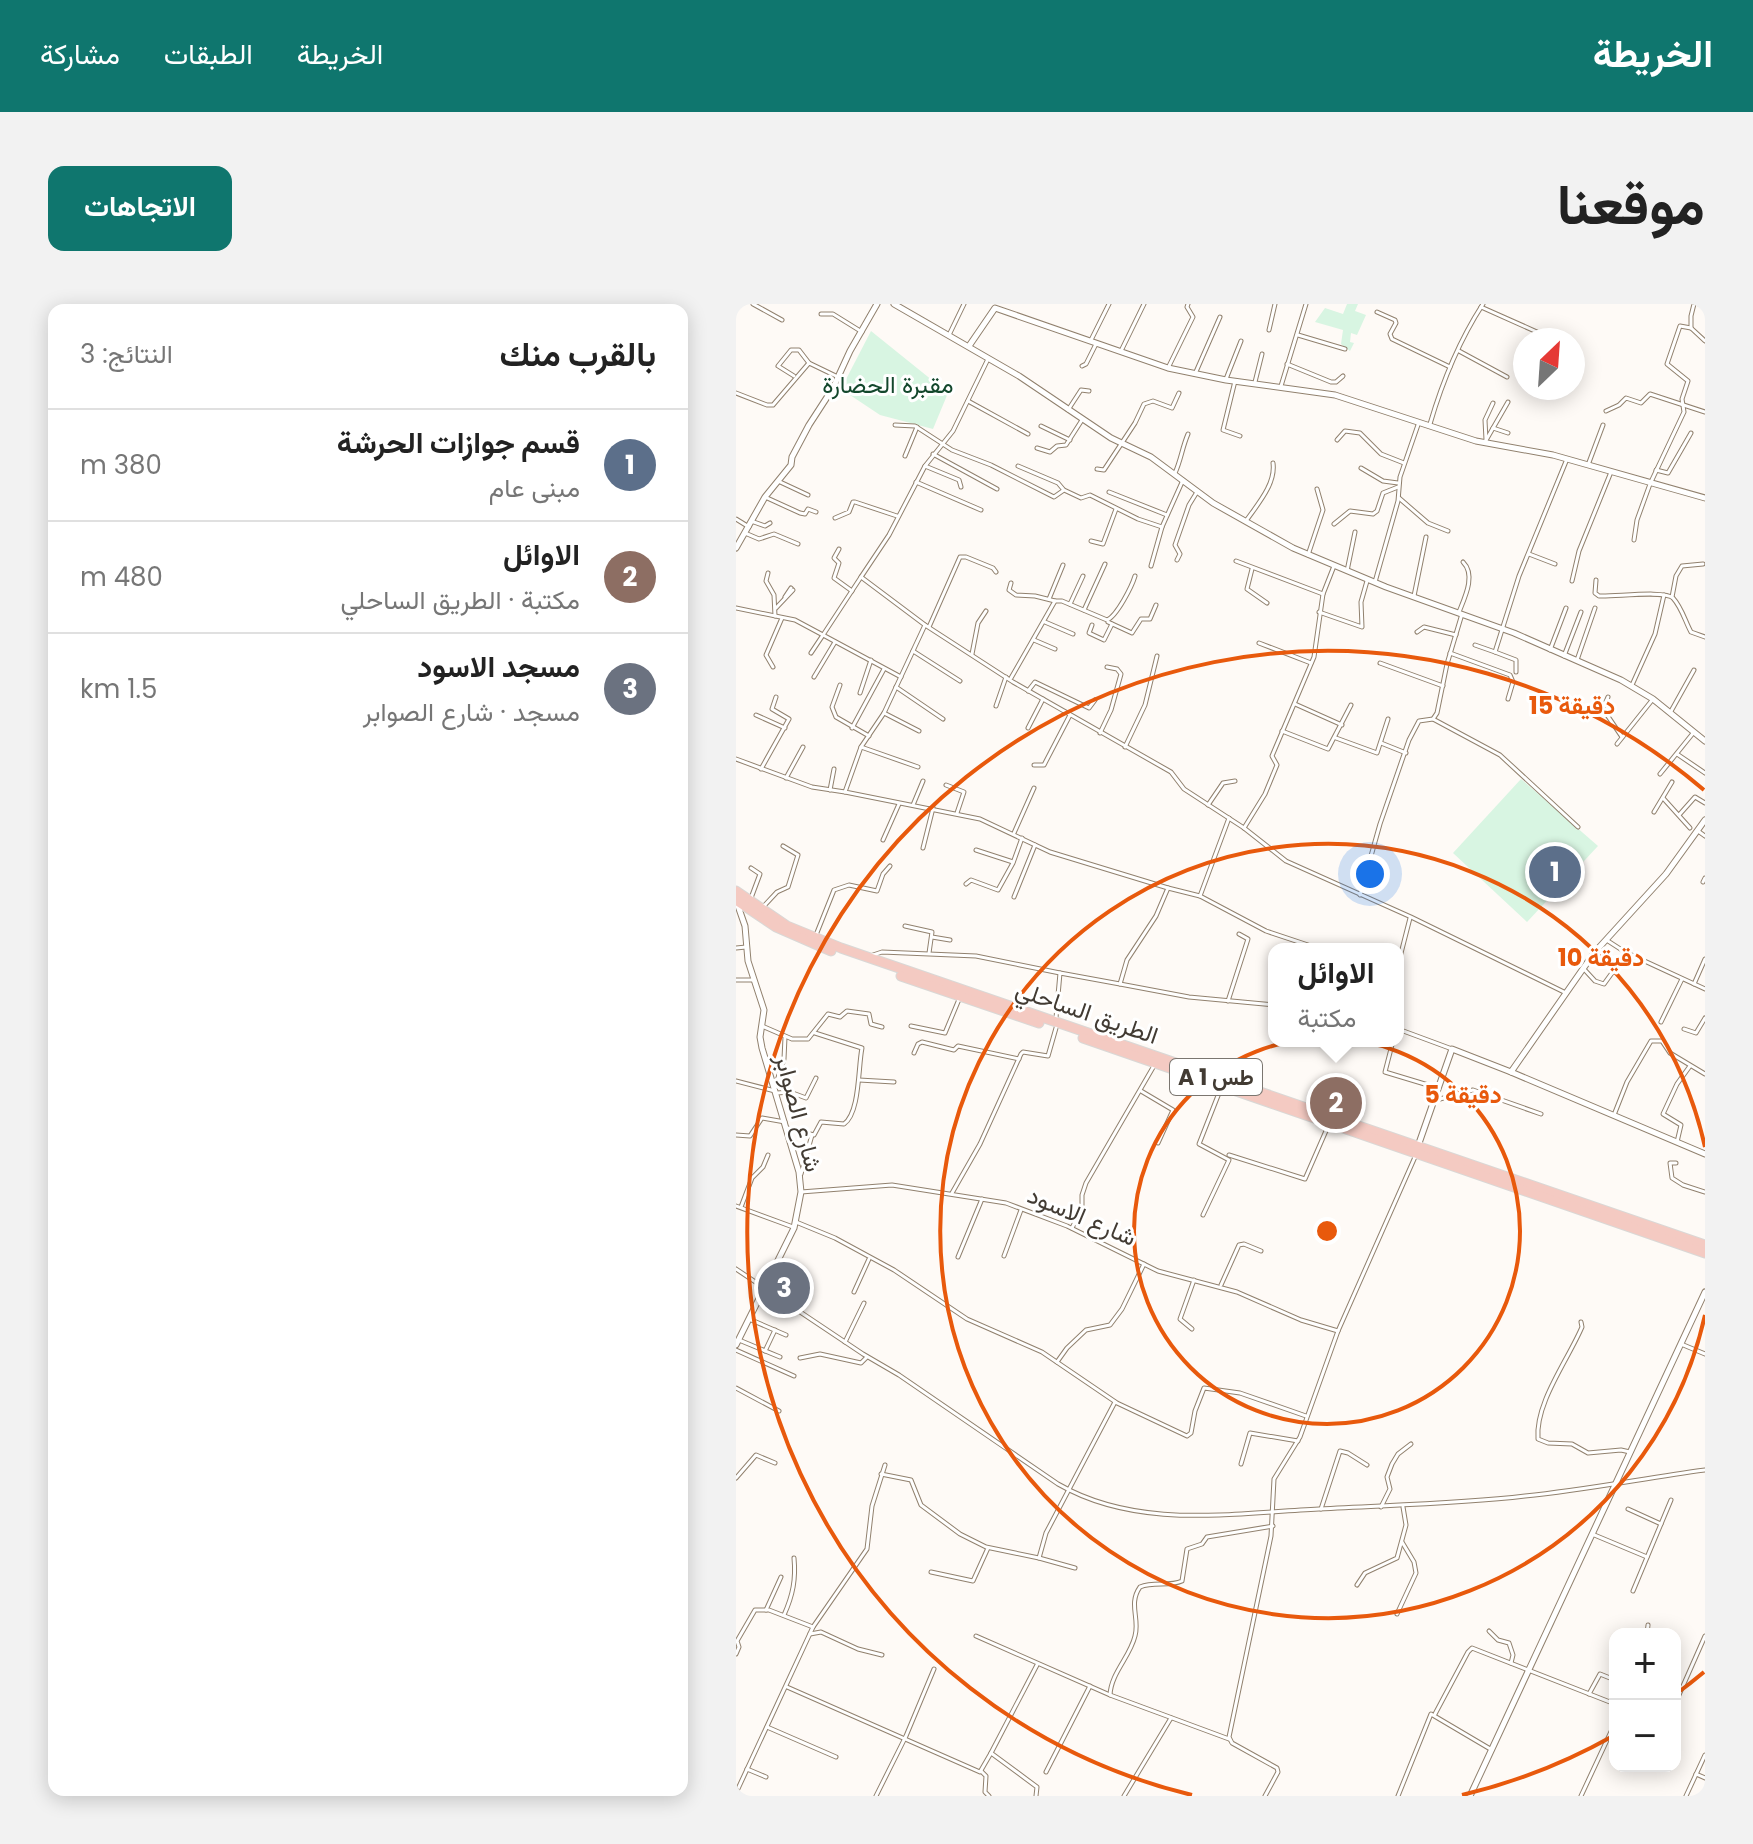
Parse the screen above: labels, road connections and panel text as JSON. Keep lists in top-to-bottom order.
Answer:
{
  "streets": {
    "highway": ["الطريق الساحلي", "A 1 طس"],
    "street": ["شارع الصوابر", "شارع الاسود"]
  },
  "crossings": [
    ["الطريق الساحلي", "شارع الصوابر"],
    ["شارع الصوابر", "شارع الاسود"]
  ],
  "parks": ["مقبرة الحضارة"],
  "north": "top right",
  "page": {
    "header": "الخريطة",
    "nav": ["الخريطة", "الطبقات", "مشاركة"],
    "title": "موقعنا",
    "buttons": "الاتجاهات",
    "heading": ["بالقرب منك", "النتائج: 3"],
    "list": [
      {
        "mark": "1",
        "name": "قسم جوازات الحرشة",
        "note": "مبنى عام",
        "value": "380 m"
      },
      {
        "mark": "2",
        "name": "الاوائل",
        "note": "مكتبة · الطريق الساحلي",
        "value": "480 m"
      },
      {
        "mark": "3",
        "name": "مسجد الاسود",
        "note": "مسجد · شارع الصوابر",
        "value": "1.5 km"
      }
    ],
    "pins": ["1", "2", "3"],
    "popup": ["الاوائل", "مكتبة"],
    "map_buttons": ["+", "−"]
  },
  "rings": ["15 دقيقة", "10 دقيقة", "5 دقيقة"]
}
